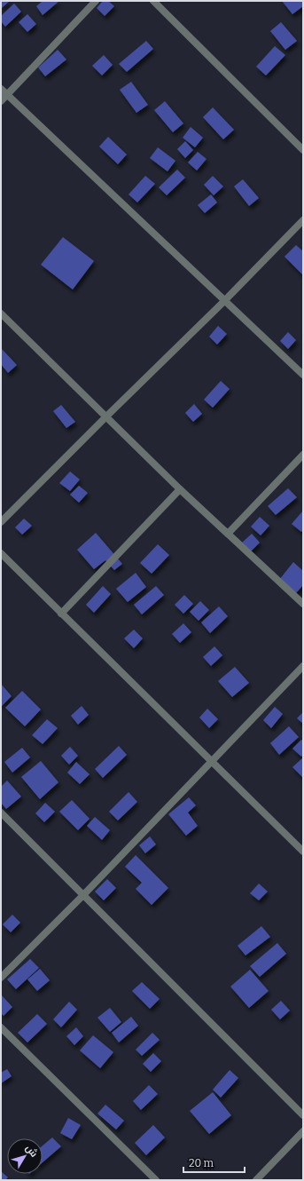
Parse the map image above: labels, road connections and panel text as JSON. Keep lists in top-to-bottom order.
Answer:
{
  "scale_bar": "20 m",
  "north": "top right"
}
